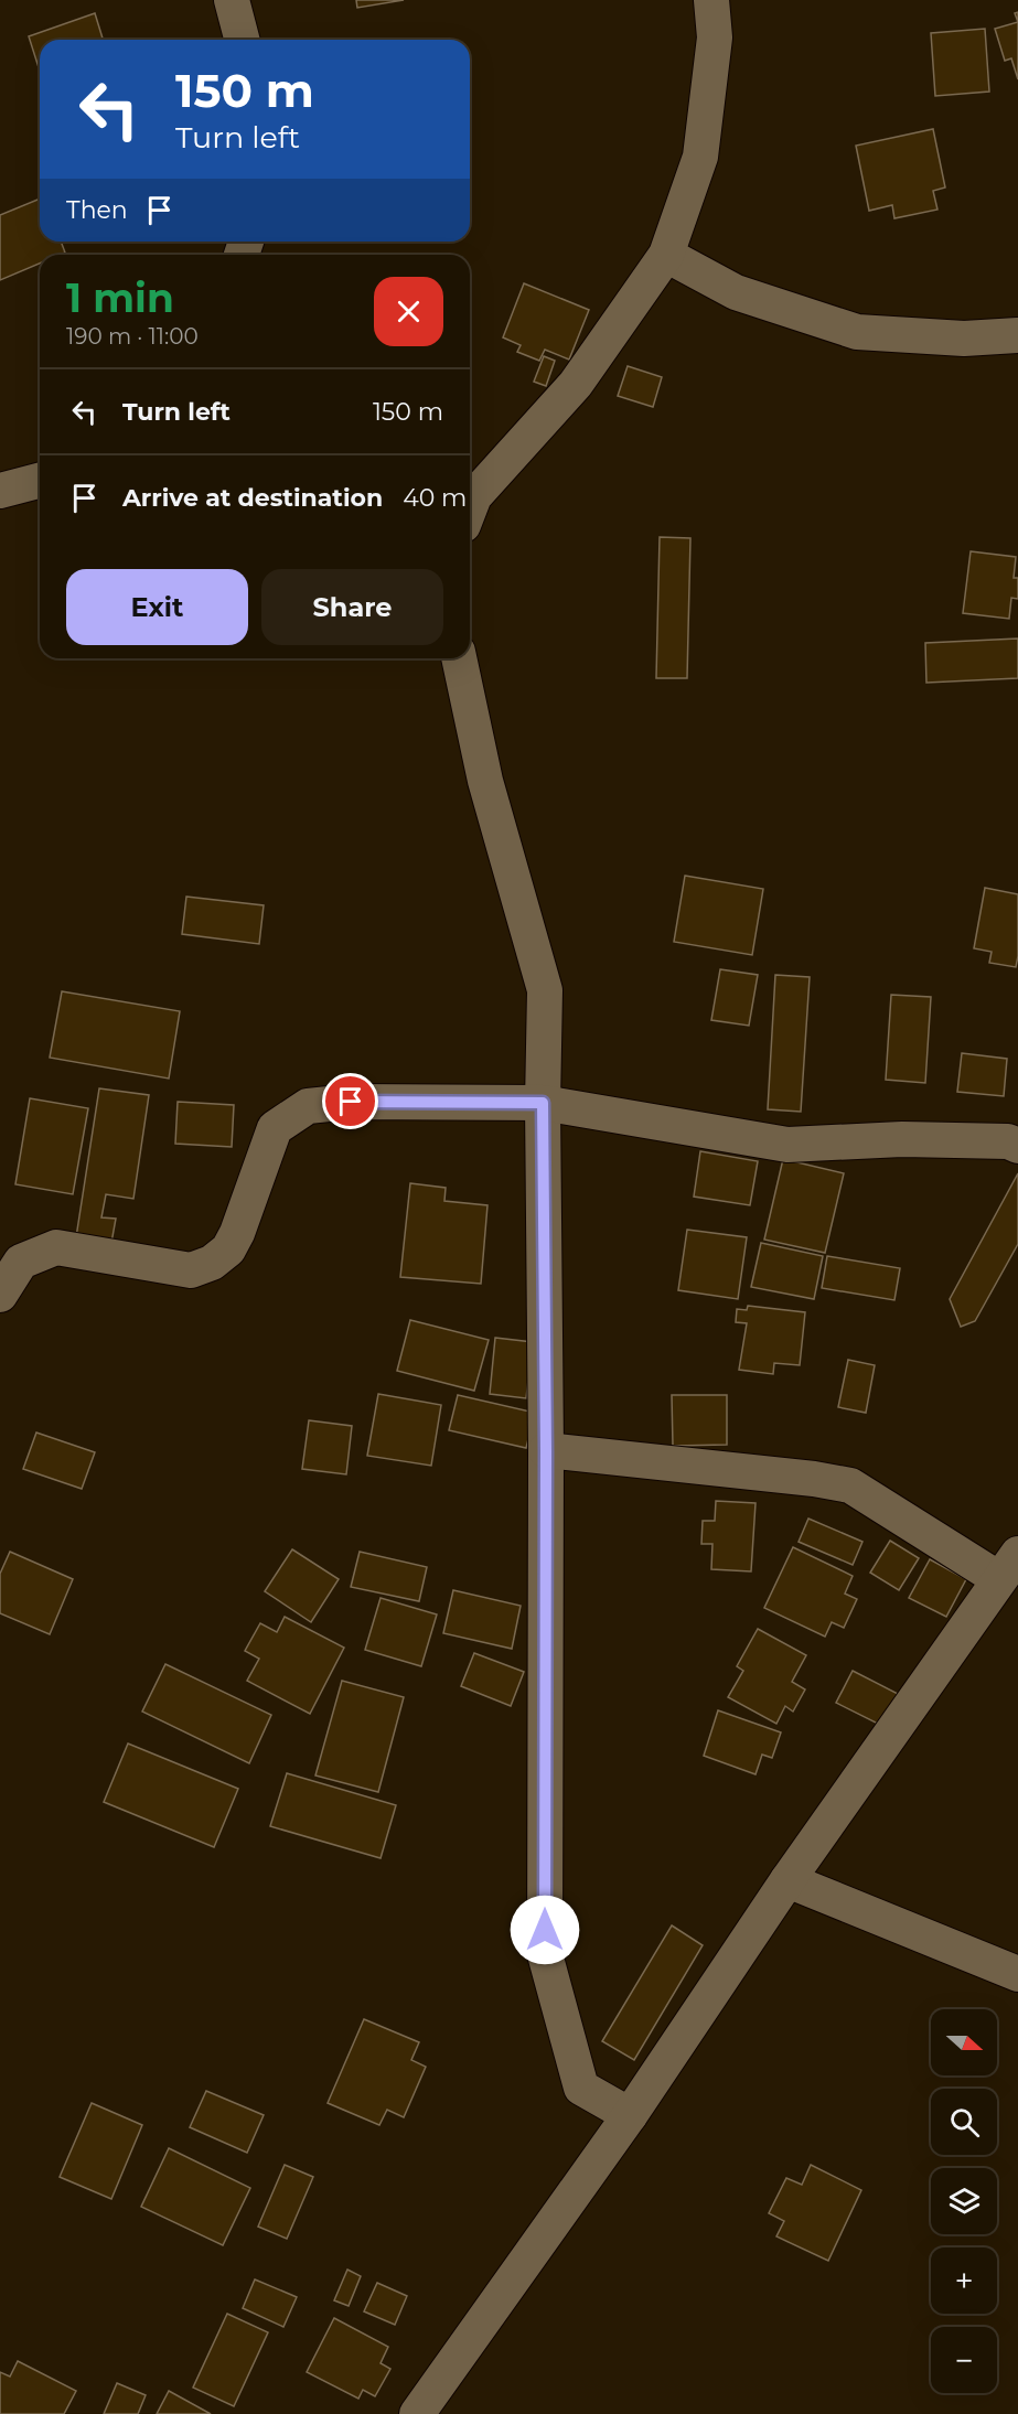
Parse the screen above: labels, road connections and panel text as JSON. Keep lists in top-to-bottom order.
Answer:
{
  "north": "right",
  "page": {
    "turn": ["150 m", "Turn left"],
    "then": "Then",
    "heading": ["1 min", "190 m · 11:00"],
    "list": [
      {
        "name": "Turn left",
        "value": "150 m"
      },
      {
        "name": "Arrive at destination",
        "value": "40 m"
      }
    ],
    "buttons": ["Exit", "Share"],
    "map_buttons": ["+", "−"]
  }
}
